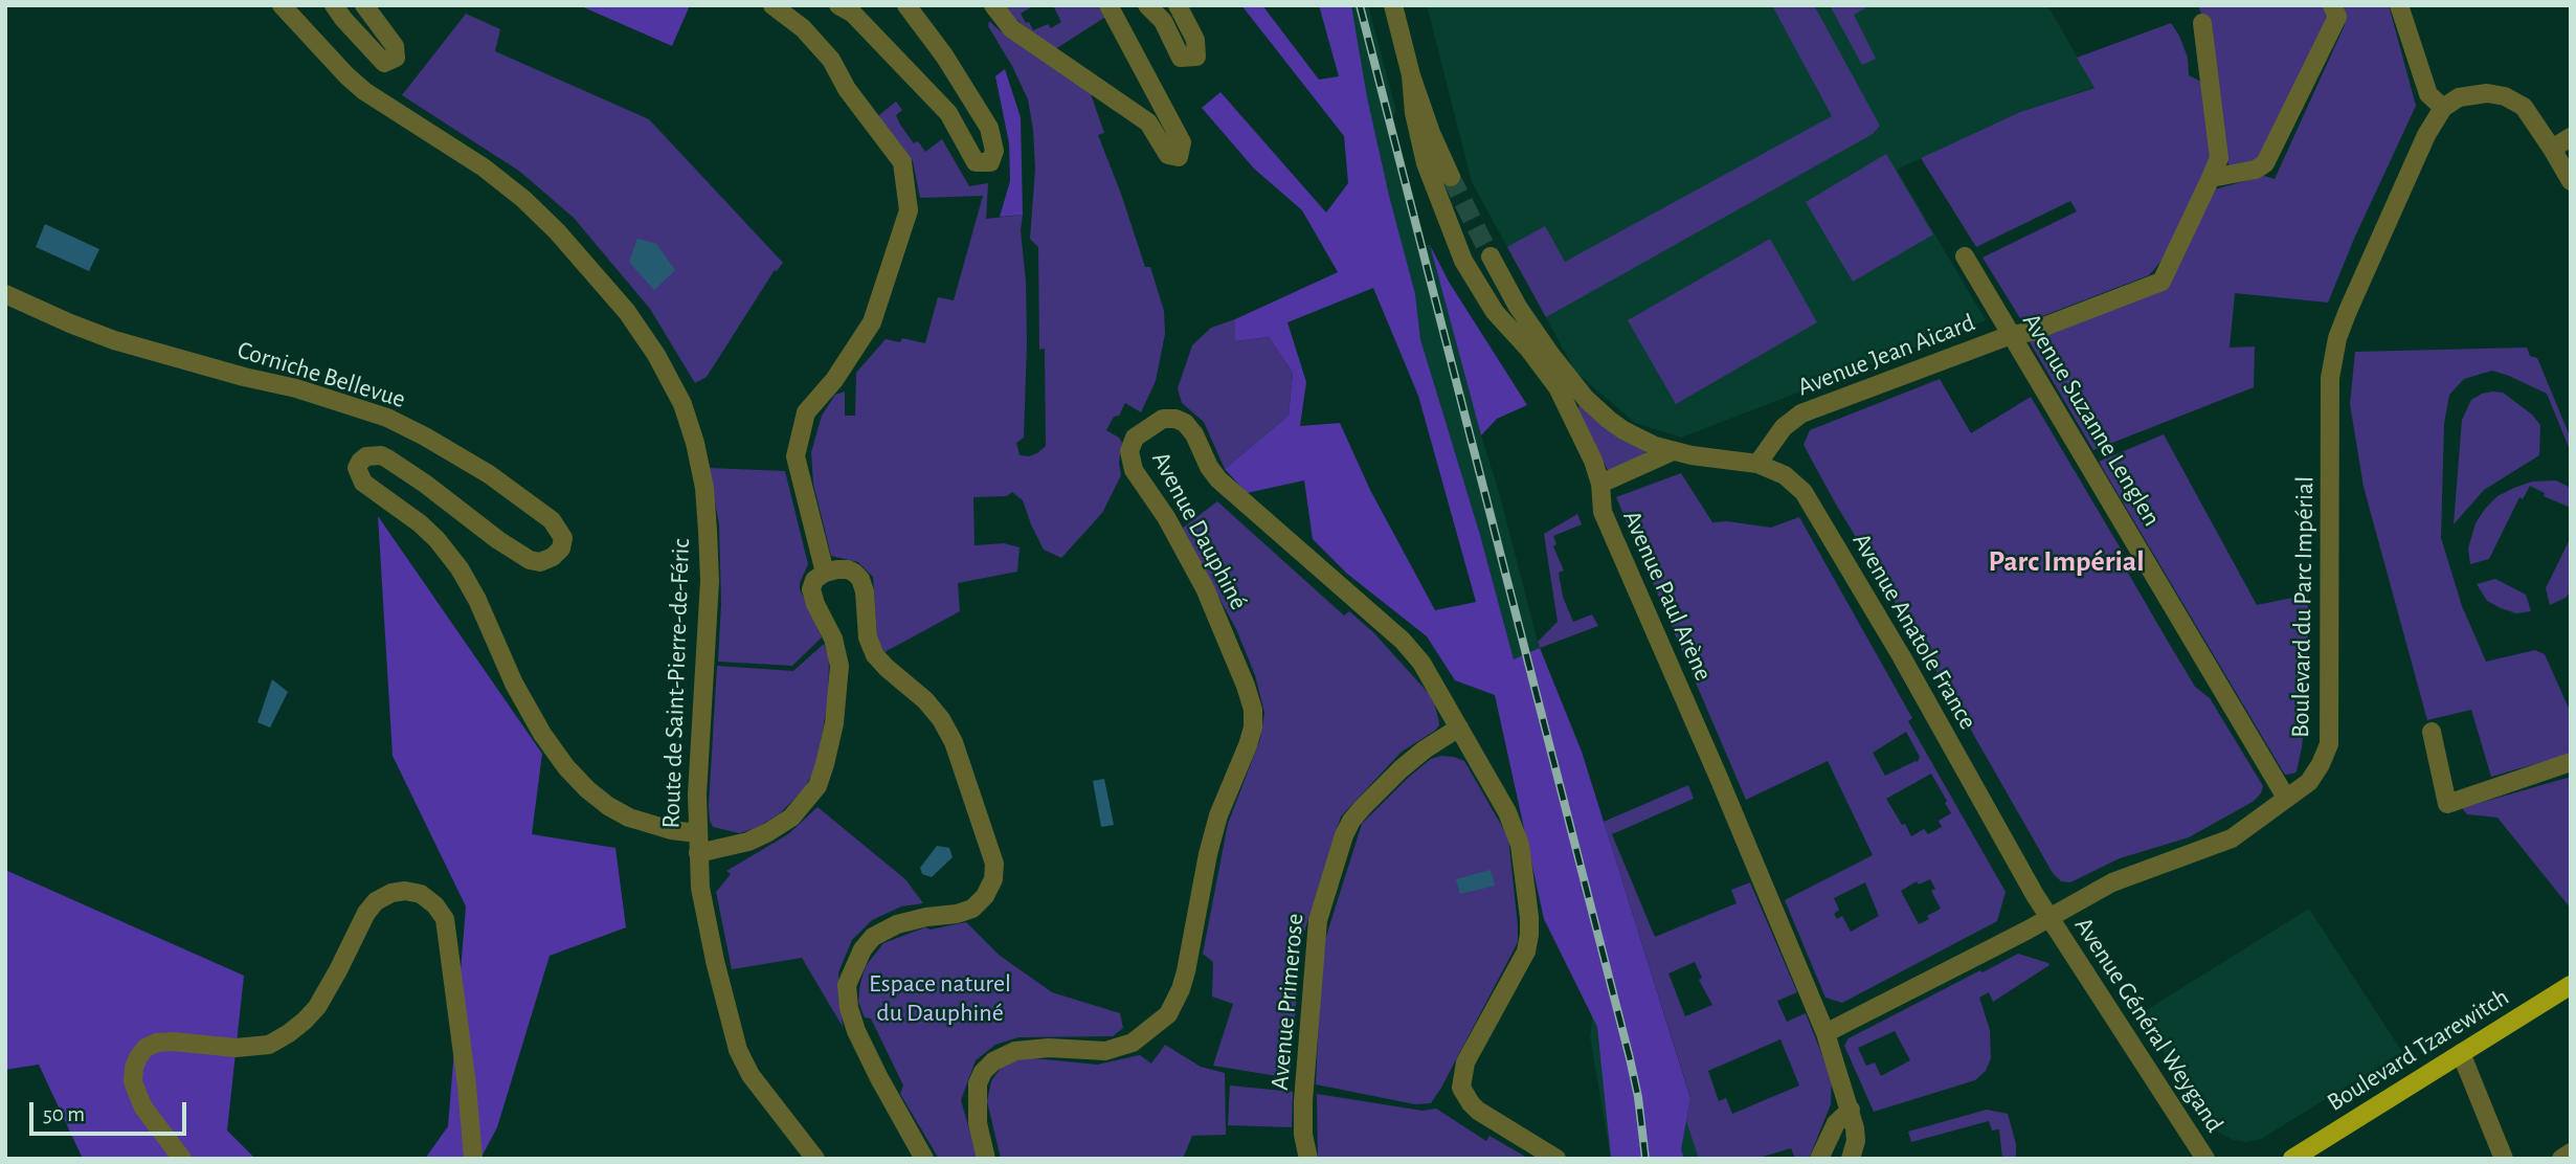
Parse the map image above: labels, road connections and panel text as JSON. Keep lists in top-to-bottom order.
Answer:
{
  "streets": {
    "main road": ["Boulevard Tzarewitch"],
    "street": [
      "Avenue Jean Aicard",
      "Corniche Bellevue",
      "Avenue Suzanne Lenglen",
      "Avenue Dauphiné",
      "Avenue Paul Arène",
      "Boulevard du Parc Impérial",
      "Avenue Anatole France",
      "Route de Saint-Pierre-de-Féric",
      "Avenue Primerose",
      "Avenue Général Weygand"
    ]
  },
  "crossings": [
    ["Avenue Jean Aicard", "Avenue Suzanne Lenglen"],
    ["Avenue Jean Aicard", "Avenue Anatole France"],
    ["Corniche Bellevue", "Route de Saint-Pierre-de-Féric"],
    ["Avenue Suzanne Lenglen", "Boulevard du Parc Impérial"],
    ["Avenue Dauphiné", "Avenue Primerose"],
    ["Avenue Paul Arène", "Boulevard du Parc Impérial"],
    ["Boulevard du Parc Impérial", "Avenue Anatole France"],
    ["Boulevard du Parc Impérial", "Avenue Général Weygand"],
    ["Avenue Anatole France", "Avenue Général Weygand"]
  ],
  "districts": ["Parc Impérial"],
  "parks": ["Espace naturel du Dauphiné"],
  "scale_bar": "50 m"
}
